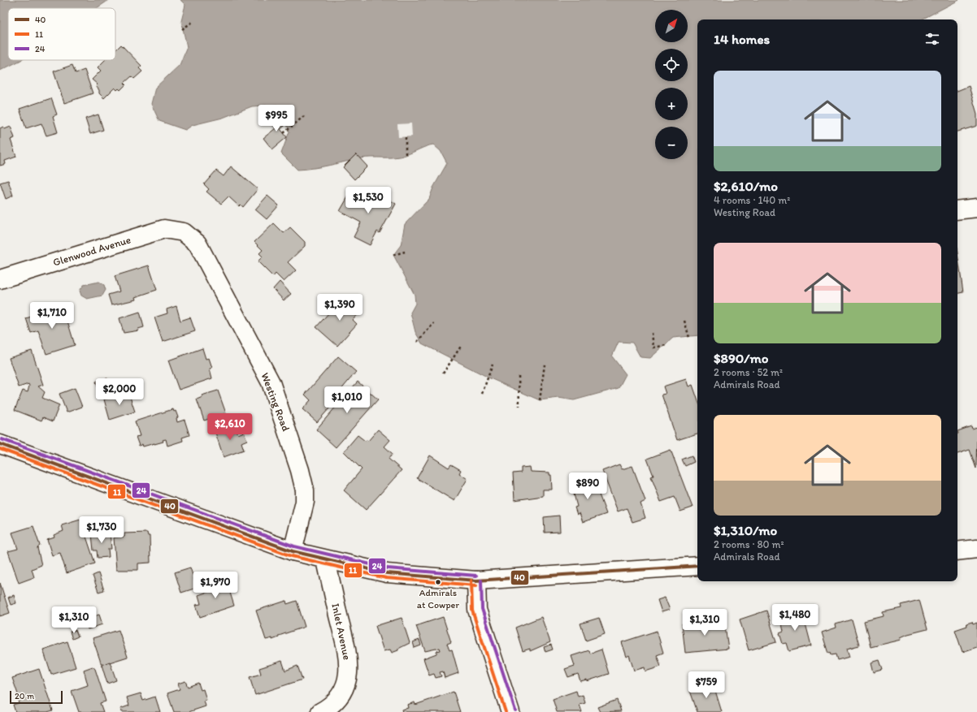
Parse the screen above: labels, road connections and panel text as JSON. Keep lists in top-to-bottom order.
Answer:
{
  "streets": {
    "street": ["Glenwood Avenue", "Westing Road", "Inlet Avenue"]
  },
  "crossings": [
    ["Glenwood Avenue", "Westing Road"]
  ],
  "places": ["Admirals at Cowper"],
  "lines": ["transit line 24", "transit line 40", "transit line 11"],
  "legend": ["40", "11", "24"],
  "scale_bar": "20 m",
  "north": "top right",
  "page": {
    "map_buttons": ["+", "−"],
    "heading": "14 homes",
    "list": [
      {
        "name": "$2,610/mo",
        "note": "4 rooms · 140 m² · Westing Road"
      },
      {
        "name": "$890/mo",
        "note": "2 rooms · 52 m² · Admirals Road"
      },
      {
        "name": "$1,310/mo",
        "note": "2 rooms · 80 m² · Admirals Road"
      }
    ],
    "price": [
      "$995",
      "$1,530",
      "$1,390",
      "$1,710",
      "$2,000",
      "$1,010",
      "$2,610",
      "$890",
      "$1,730",
      "$1,970",
      "$1,480",
      "$1,310",
      "$1,310",
      "$759"
    ],
    "scale": "20 m"
  }
}
